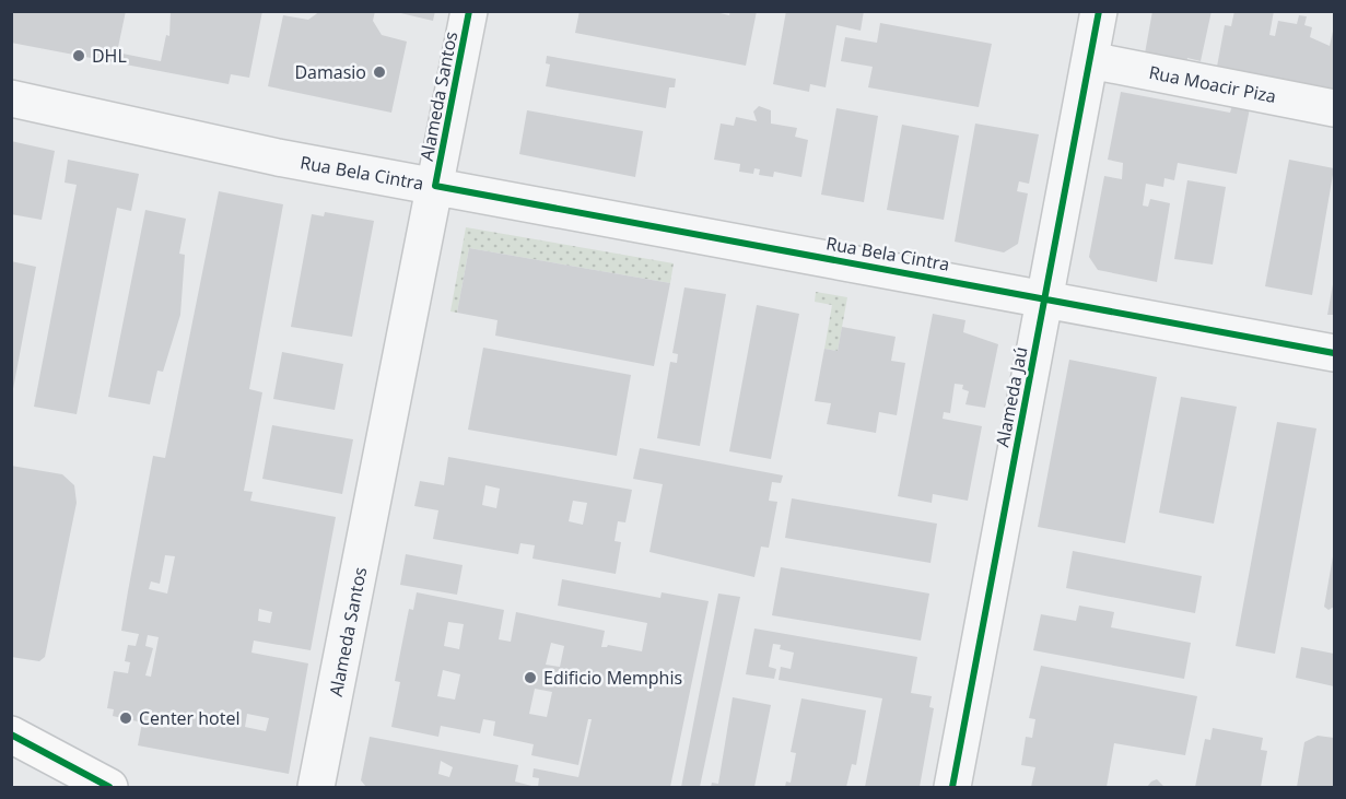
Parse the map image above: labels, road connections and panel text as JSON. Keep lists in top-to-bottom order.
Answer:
{
  "streets": {
    "street": [
      "Rua Moacir Piza",
      "Alameda Santos",
      "Rua Bela Cintra",
      "Alameda Jaú"
    ]
  },
  "crossings": [
    ["Rua Moacir Piza", "Alameda Jaú"],
    ["Alameda Santos", "Rua Bela Cintra"],
    ["Rua Bela Cintra", "Alameda Jaú"]
  ],
  "places": [
    "DHL",
    "Damasio",
    "Edificio Memphis",
    "Center hotel"
  ]
}
